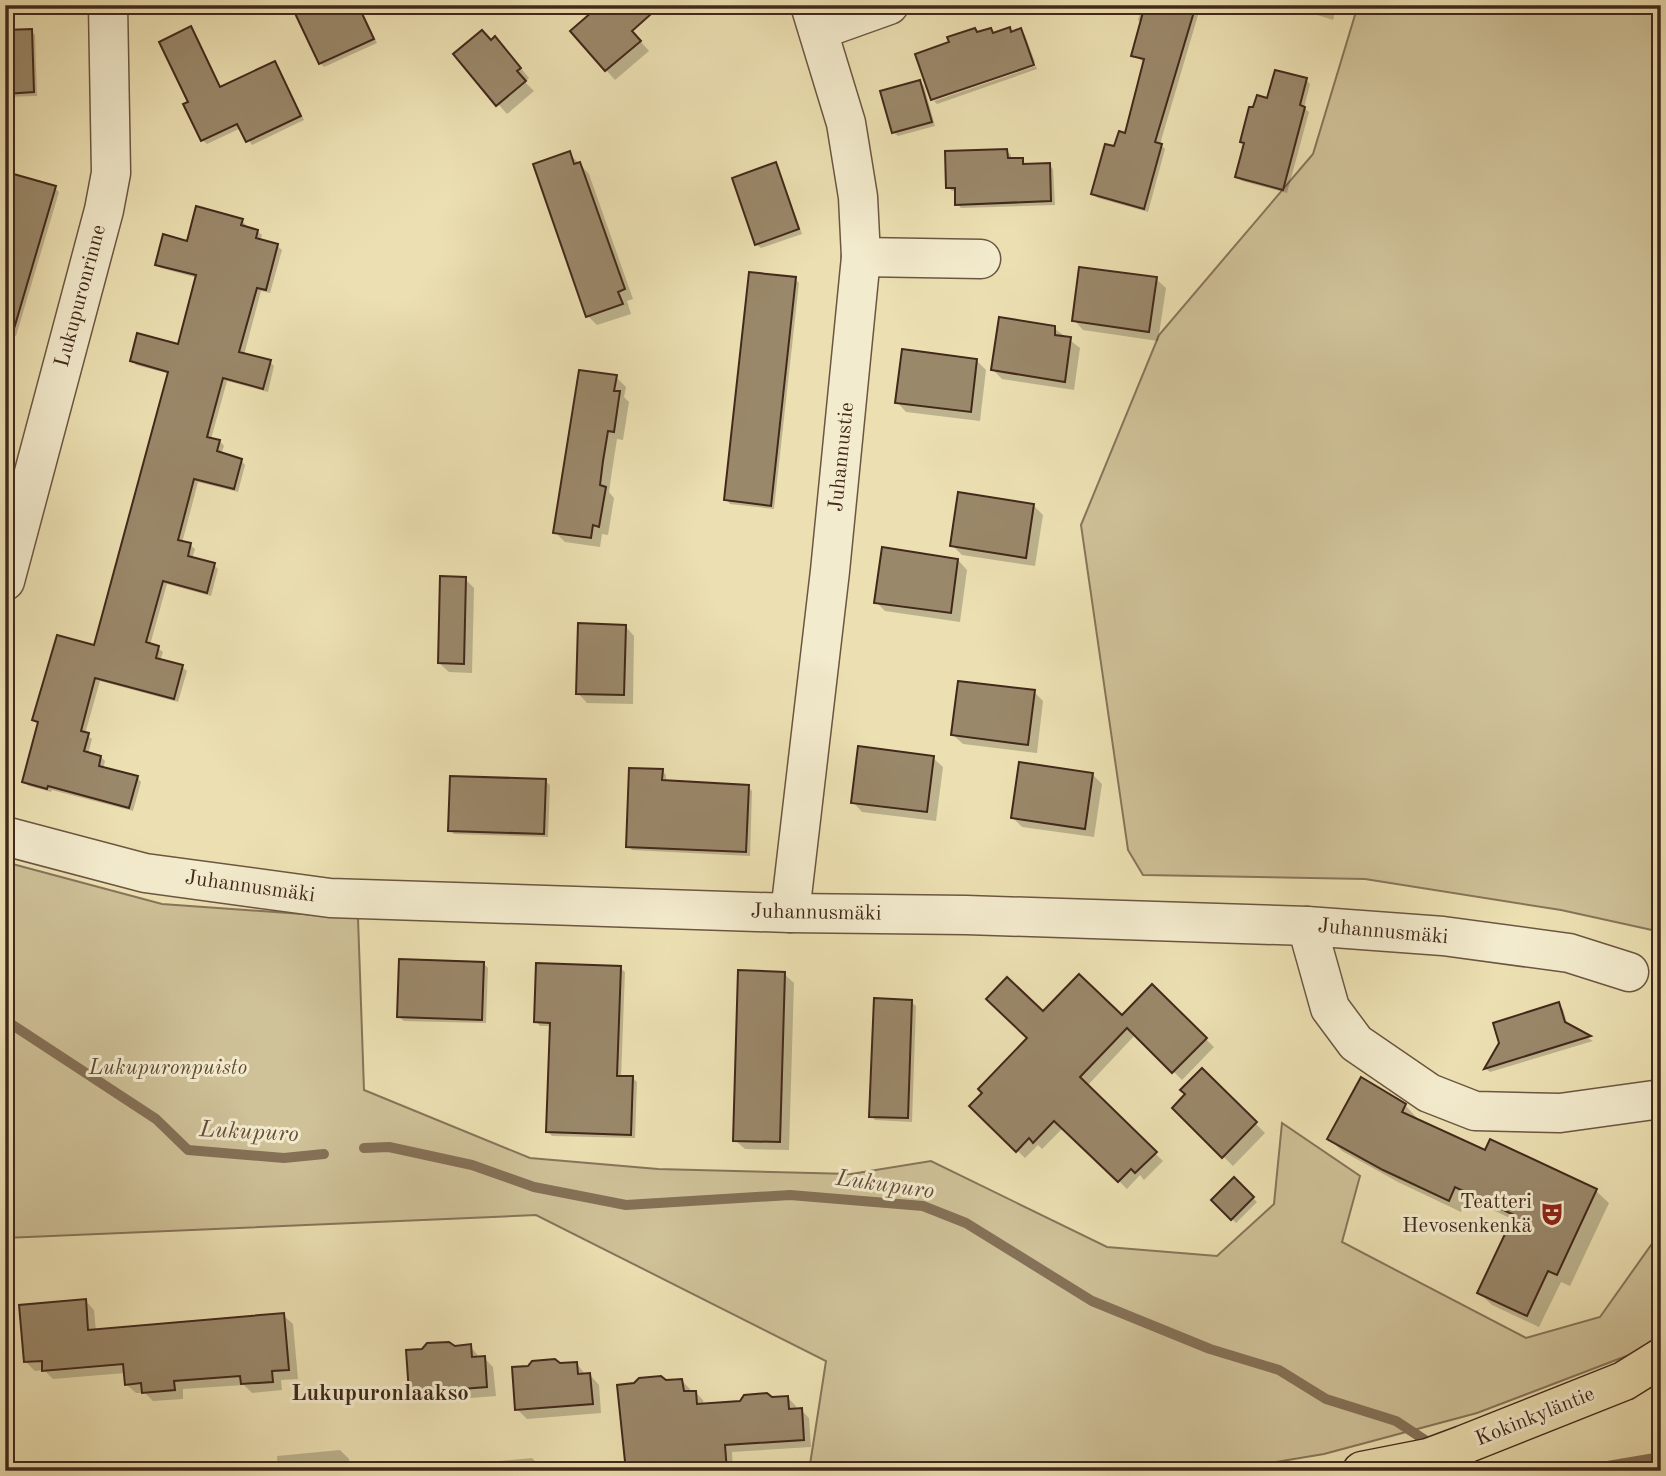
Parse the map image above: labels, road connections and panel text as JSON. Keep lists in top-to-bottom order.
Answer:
{
  "streets": {
    "main road": ["Kokinkyläntie"],
    "street": ["Lukupuronrinne", "Juhannustie", "Juhannusmäki"]
  },
  "crossings": [
    ["Juhannustie", "Juhannusmäki"]
  ],
  "districts": ["Lukupuronlaakso"],
  "water": ["Lukupuro"],
  "parks": ["Lukupuronpuisto"],
  "places": {
    "theatre": ["Teatteri Hevosenkenkä"]
  }
}
